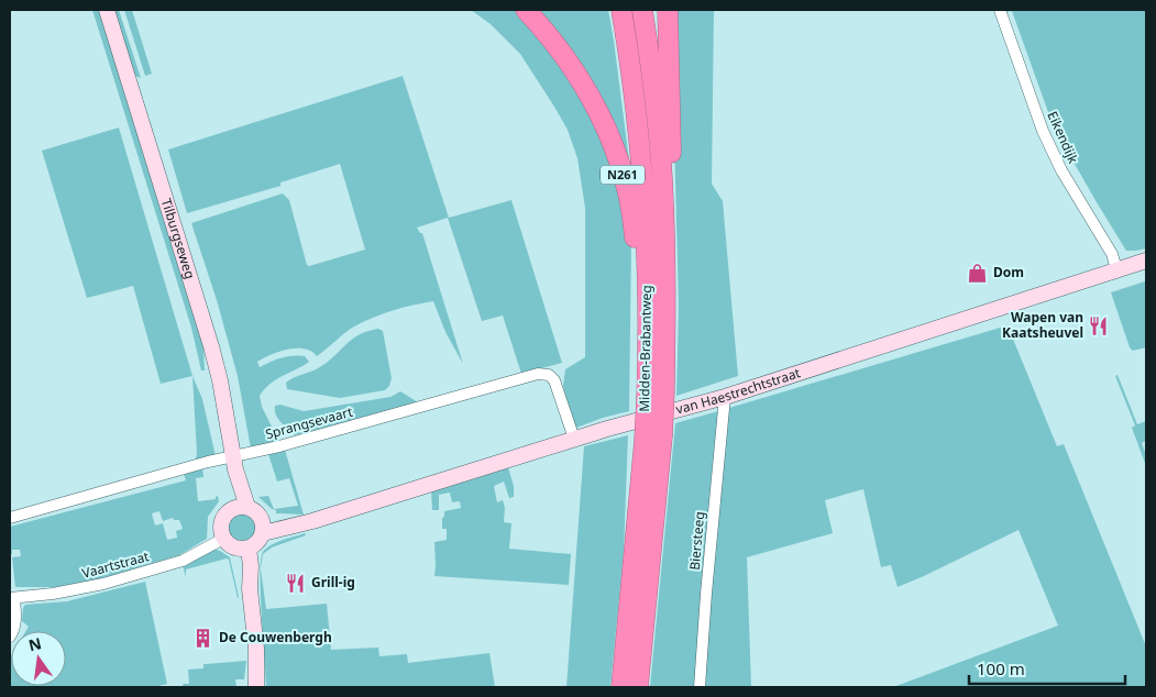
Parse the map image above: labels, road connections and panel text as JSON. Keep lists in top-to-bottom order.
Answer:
{
  "streets": {
    "highway": ["N261", "Midden-Brabantweg"],
    "street": [
      "Eikendijk",
      "Tilburgseweg",
      "van Haestrechtstraat",
      "Sprangsevaart",
      "Biersteeg",
      "Vaartstraat"
    ]
  },
  "crossings": [
    ["Eikendijk", "van Haestrechtstraat"],
    ["N261", "Midden-Brabantweg"],
    ["Tilburgseweg", "van Haestrechtstraat"],
    ["Tilburgseweg", "Sprangsevaart"],
    ["Tilburgseweg", "Vaartstraat"],
    ["van Haestrechtstraat", "Sprangsevaart"],
    ["van Haestrechtstraat", "Biersteeg"],
    ["van Haestrechtstraat", "Vaartstraat"]
  ],
  "places": {
    "shop": ["Dom"],
    "restaurant": ["Wapen van Kaatsheuvel", "Grill-ig"],
    "building": ["De Couwenbergh"]
  },
  "scale_bar": "100 m",
  "north": "top"
}
